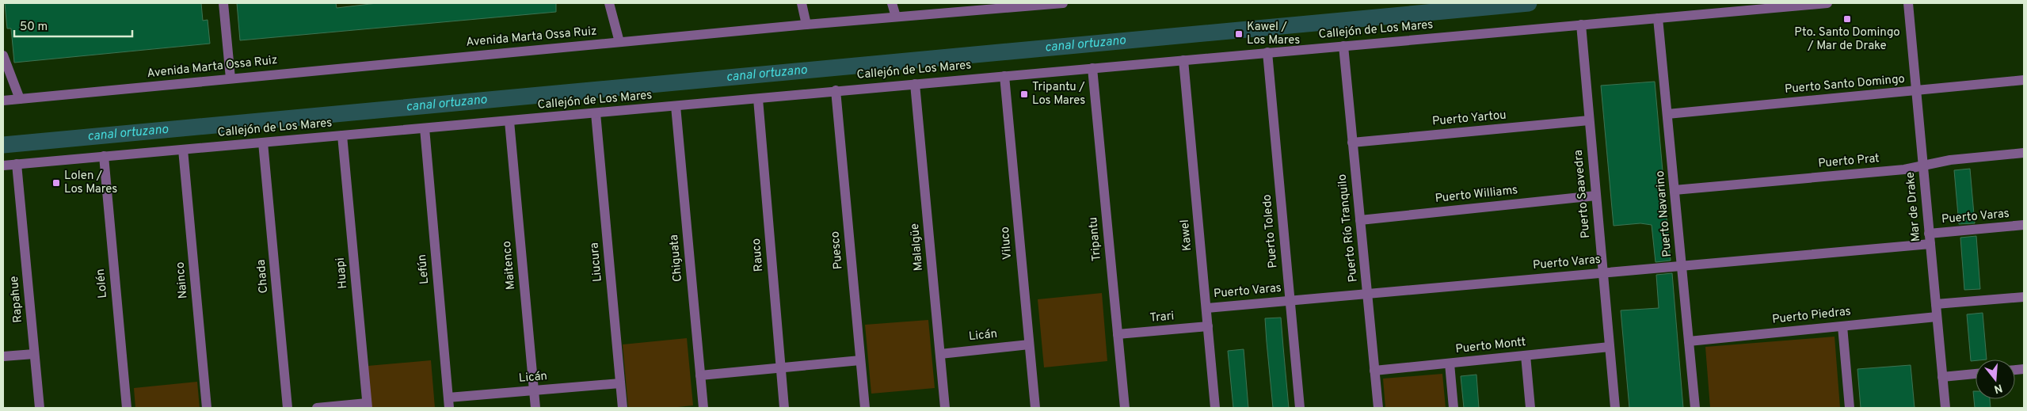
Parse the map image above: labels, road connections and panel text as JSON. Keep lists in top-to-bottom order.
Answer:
{
  "streets": {
    "street": [
      "Callejón de Los Mares",
      "Avenida Marta Ossa Ruiz",
      "Puerto Santo Domingo",
      "Puerto Yartou",
      "Puerto Prat",
      "Puerto Saavedra",
      "Puerto Williams",
      "Mar de Drake",
      "Puerto Navarino",
      "Puerto Varas",
      "Puerto Río Tranquilo",
      "Puerto Toledo",
      "Kawel",
      "Tripantu",
      "Viluco",
      "Malalgüe",
      "Puesco",
      "Rauco",
      "Chiguata",
      "Liucura",
      "Maitenco",
      "Lefún",
      "Huapi",
      "Chada",
      "Nainco",
      "Lolén",
      "Rapahue",
      "Puerto Piedras",
      "Trari",
      "Licán",
      "Puerto Montt"
    ]
  },
  "crossings": [
    ["Callejón de Los Mares", "Puerto Saavedra"],
    ["Callejón de Los Mares", "Puerto Navarino"],
    ["Callejón de Los Mares", "Puerto Río Tranquilo"],
    ["Callejón de Los Mares", "Puerto Toledo"],
    ["Callejón de Los Mares", "Kawel"],
    ["Callejón de Los Mares", "Tripantu"],
    ["Callejón de Los Mares", "Viluco"],
    ["Callejón de Los Mares", "Malalgüe"],
    ["Callejón de Los Mares", "Puesco"],
    ["Callejón de Los Mares", "Rauco"],
    ["Callejón de Los Mares", "Chiguata"],
    ["Callejón de Los Mares", "Liucura"],
    ["Callejón de Los Mares", "Maitenco"],
    ["Callejón de Los Mares", "Lefún"],
    ["Callejón de Los Mares", "Huapi"],
    ["Callejón de Los Mares", "Chada"],
    ["Callejón de Los Mares", "Nainco"],
    ["Callejón de Los Mares", "Lolén"],
    ["Callejón de Los Mares", "Rapahue"],
    ["Puerto Santo Domingo", "Mar de Drake"],
    ["Puerto Santo Domingo", "Puerto Navarino"],
    ["Puerto Yartou", "Puerto Saavedra"],
    ["Puerto Yartou", "Puerto Río Tranquilo"],
    ["Puerto Prat", "Mar de Drake"],
    ["Puerto Prat", "Puerto Navarino"],
    ["Puerto Saavedra", "Puerto Williams"],
    ["Puerto Saavedra", "Puerto Varas"],
    ["Puerto Saavedra", "Puerto Montt"],
    ["Puerto Williams", "Puerto Río Tranquilo"],
    ["Mar de Drake", "Puerto Varas"],
    ["Mar de Drake", "Puerto Piedras"],
    ["Puerto Navarino", "Puerto Varas"],
    ["Puerto Navarino", "Puerto Piedras"],
    ["Puerto Varas", "Puerto Río Tranquilo"],
    ["Puerto Varas", "Puerto Toledo"],
    ["Puerto Varas", "Kawel"],
    ["Puerto Río Tranquilo", "Puerto Montt"],
    ["Kawel", "Trari"],
    ["Tripantu", "Trari"],
    ["Viluco", "Licán"],
    ["Malalgüe", "Licán"],
    ["Liucura", "Licán"],
    ["Maitenco", "Licán"],
    ["Lefún", "Licán"]
  ],
  "water": ["canal ortuzano"],
  "places": {
    "transit": [
      "Pto. Santo Domingo / Mar de Drake",
      "Kawel / Los Mares",
      "Tripantu / Los Mares",
      "Lolen / Los Mares"
    ]
  },
  "scale_bar": "50 m",
  "north": "bottom"
}
